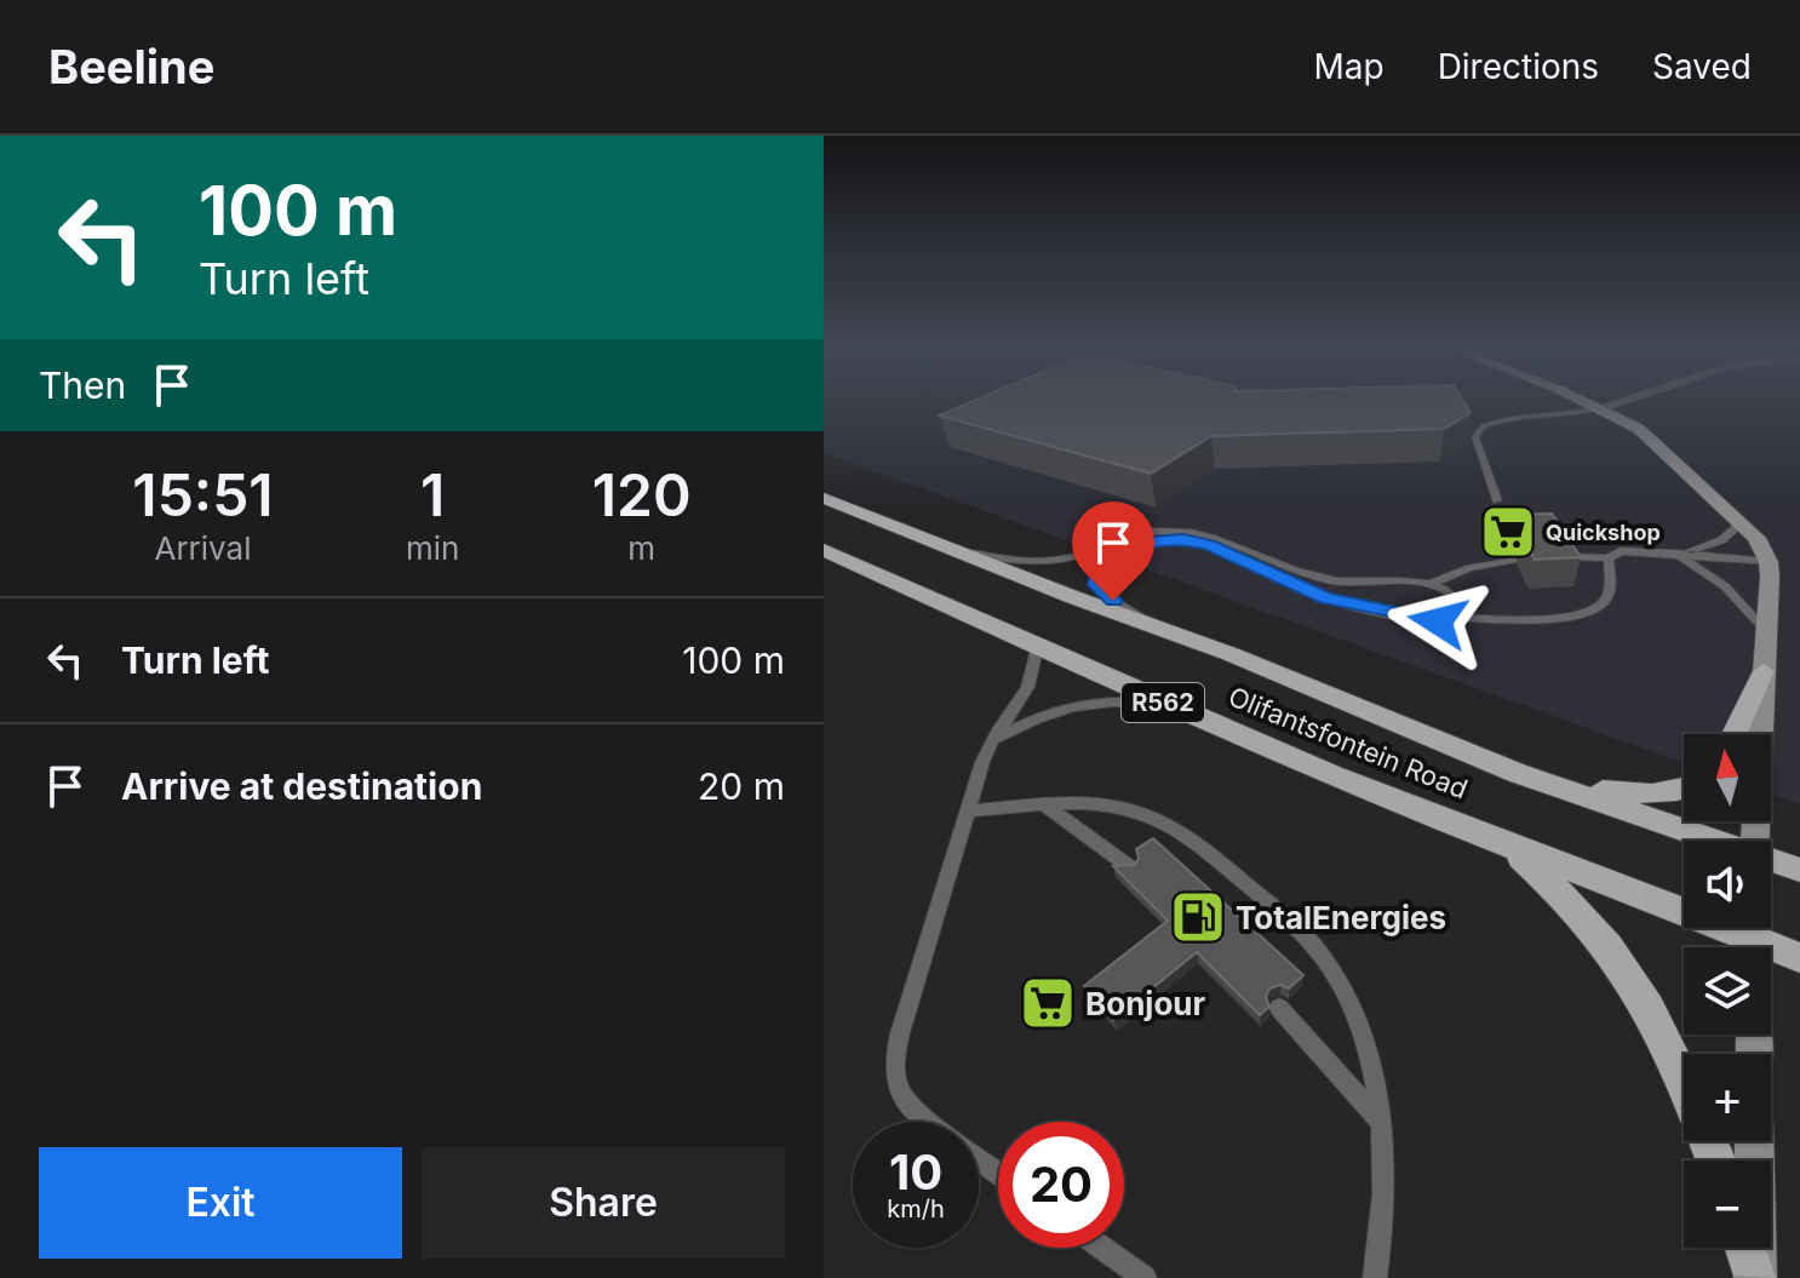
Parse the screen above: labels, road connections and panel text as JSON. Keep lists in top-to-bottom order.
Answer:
{
  "streets": {
    "main road": ["R562", "Olifantsfontein Road"]
  },
  "places": {
    "supermarket": ["Quickshop", "Bonjour"],
    "fuel station": ["TotalEnergies"]
  },
  "north": "top",
  "page": {
    "header": "Beeline",
    "nav": ["Map", "Directions", "Saved"],
    "turn": ["100 m", "Turn left"],
    "then": "Then",
    "eta": [
      "15:51",
      "Arrival",
      "1",
      "min",
      "120",
      "m"
    ],
    "list": [
      {
        "name": "Turn left",
        "value": "100 m"
      },
      {
        "name": "Arrive at destination",
        "value": "20 m"
      }
    ],
    "map_buttons": ["+", "−"],
    "speed": "10 km/h",
    "limit": "20",
    "buttons": ["Exit", "Share"]
  }
}
